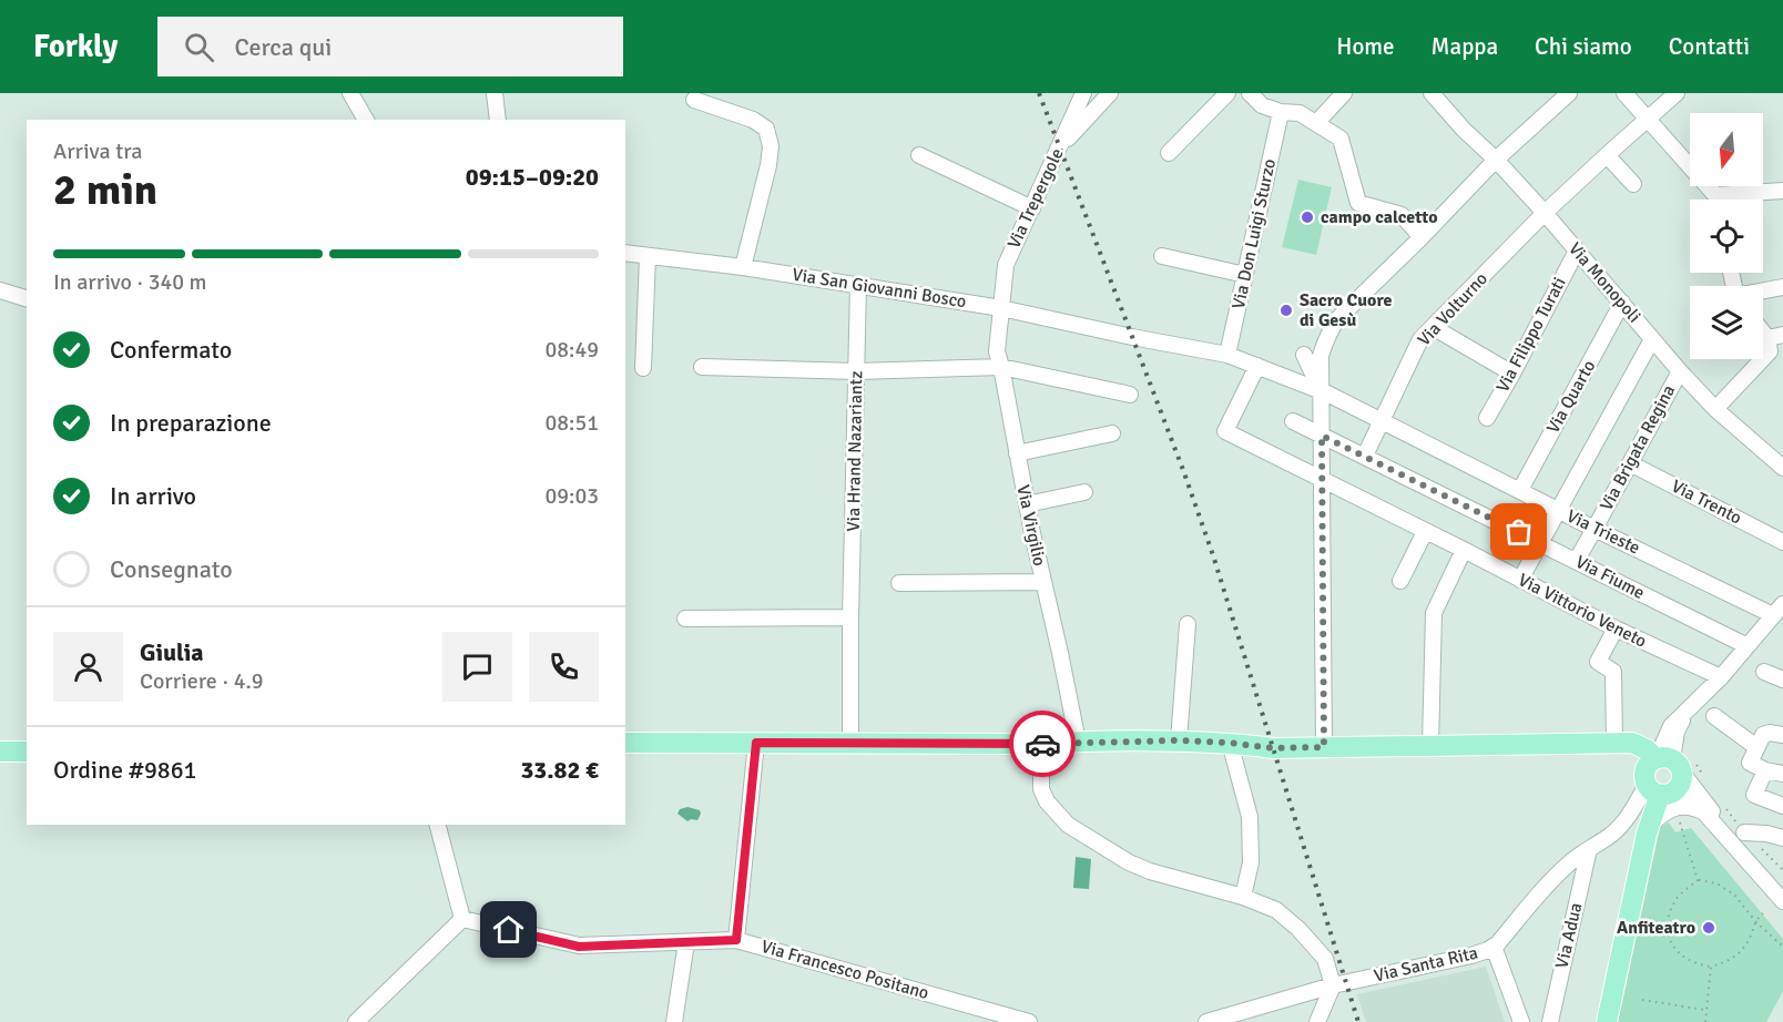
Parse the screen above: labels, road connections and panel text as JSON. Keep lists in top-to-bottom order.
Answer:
{
  "streets": {
    "street": [
      "Via Trepergole",
      "Via Don Luigi Sturzo",
      "Via Monopoli",
      "Via San Giovanni Bosco",
      "Via Volturno",
      "Via Filippo Turati",
      "Via Quarto",
      "Via Brigata Regina",
      "Via Hrand Nazariantz",
      "Via Trento",
      "Via Virgilio",
      "Via Trieste",
      "Via Fiume",
      "Via Vittorio Veneto",
      "Via Adua",
      "Via Santa Rita",
      "Via Francesco Positano"
    ]
  },
  "crossings": [
    ["Via Trepergole", "Via San Giovanni Bosco"],
    ["Via Trepergole", "Via Virgilio"],
    ["Via Don Luigi Sturzo", "Via San Giovanni Bosco"],
    ["Via Don Luigi Sturzo", "Via Trieste"],
    ["Via Monopoli", "Via Volturno"],
    ["Via Monopoli", "Via Filippo Turati"],
    ["Via Monopoli", "Via Quarto"],
    ["Via Monopoli", "Via Brigata Regina"],
    ["Via San Giovanni Bosco", "Via Hrand Nazariantz"],
    ["Via San Giovanni Bosco", "Via Virgilio"],
    ["Via San Giovanni Bosco", "Via Trieste"],
    ["Via Volturno", "Via Trieste"],
    ["Via Volturno", "Via Fiume"],
    ["Via Quarto", "Via Trieste"],
    ["Via Brigata Regina", "Via Trento"],
    ["Via Brigata Regina", "Via Trieste"],
    ["Via Brigata Regina", "Via Fiume"],
    ["Via Trieste", "Via Vittorio Veneto"],
    ["Via Adua", "Via Santa Rita"]
  ],
  "places": ["campo calcetto", "Sacro Cuore di Gesù", "Anfiteatro"],
  "north": "bottom",
  "page": {
    "header": "Forkly",
    "search": "Cerca qui",
    "nav": [
      "Home",
      "Mappa",
      "Chi siamo",
      "Contatti"
    ],
    "heading": ["2 min", "Arriva tra", "09:15–09:20"],
    "panel": [
      "Giulia",
      "Corriere · 4.9",
      "Ordine #9861",
      "33.82 €"
    ],
    "bar": "In arrivo · 340 m",
    "list": [
      ["Confermato", "08:49"],
      ["In preparazione", "08:51"],
      ["In arrivo", "09:03"],
      "Consegnato"
    ]
  }
}
